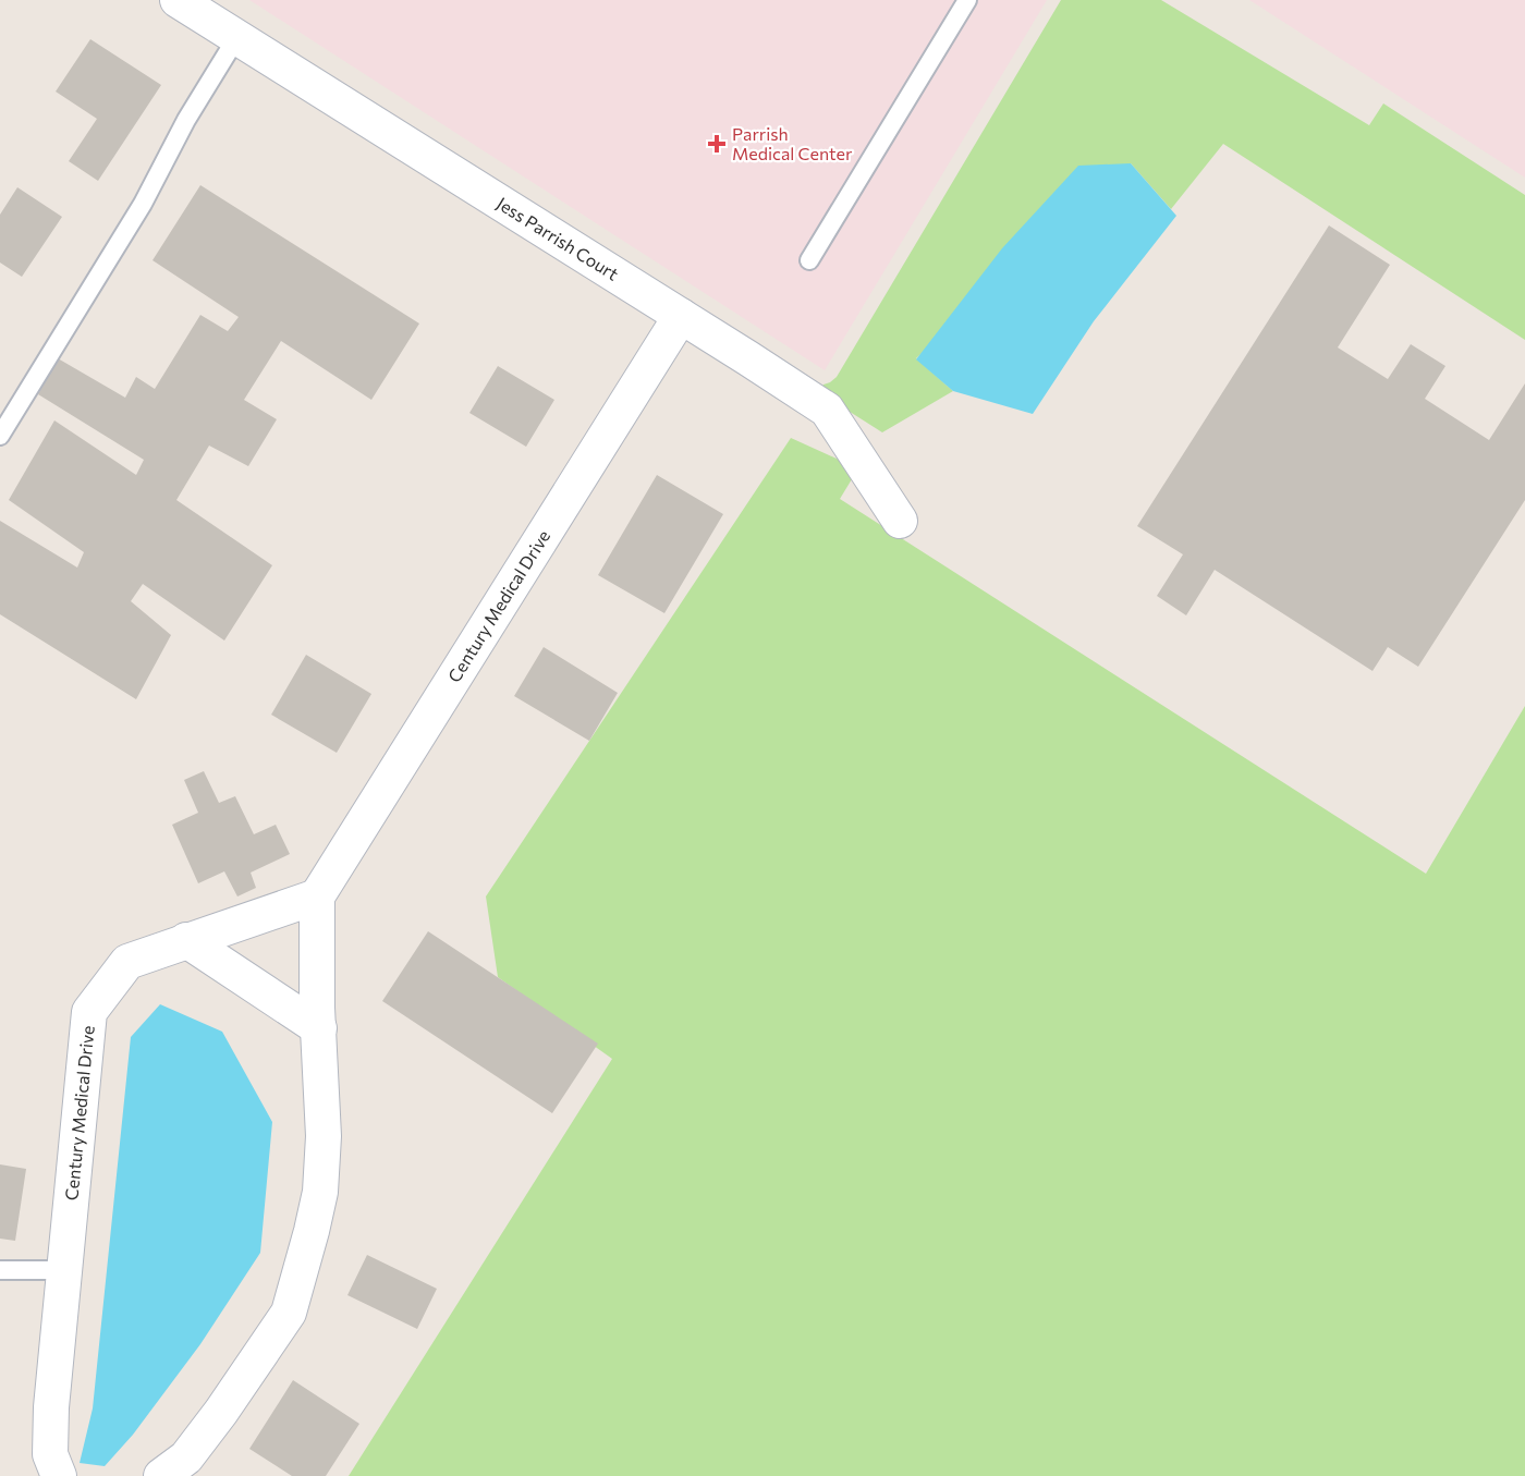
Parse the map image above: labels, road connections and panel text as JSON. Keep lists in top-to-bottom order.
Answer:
{
  "streets": {
    "street": ["Jess Parrish Court", "Century Medical Drive"]
  },
  "crossings": [
    ["Jess Parrish Court", "Century Medical Drive"]
  ],
  "places": {
    "health": ["Parrish Medical Center"]
  }
}
